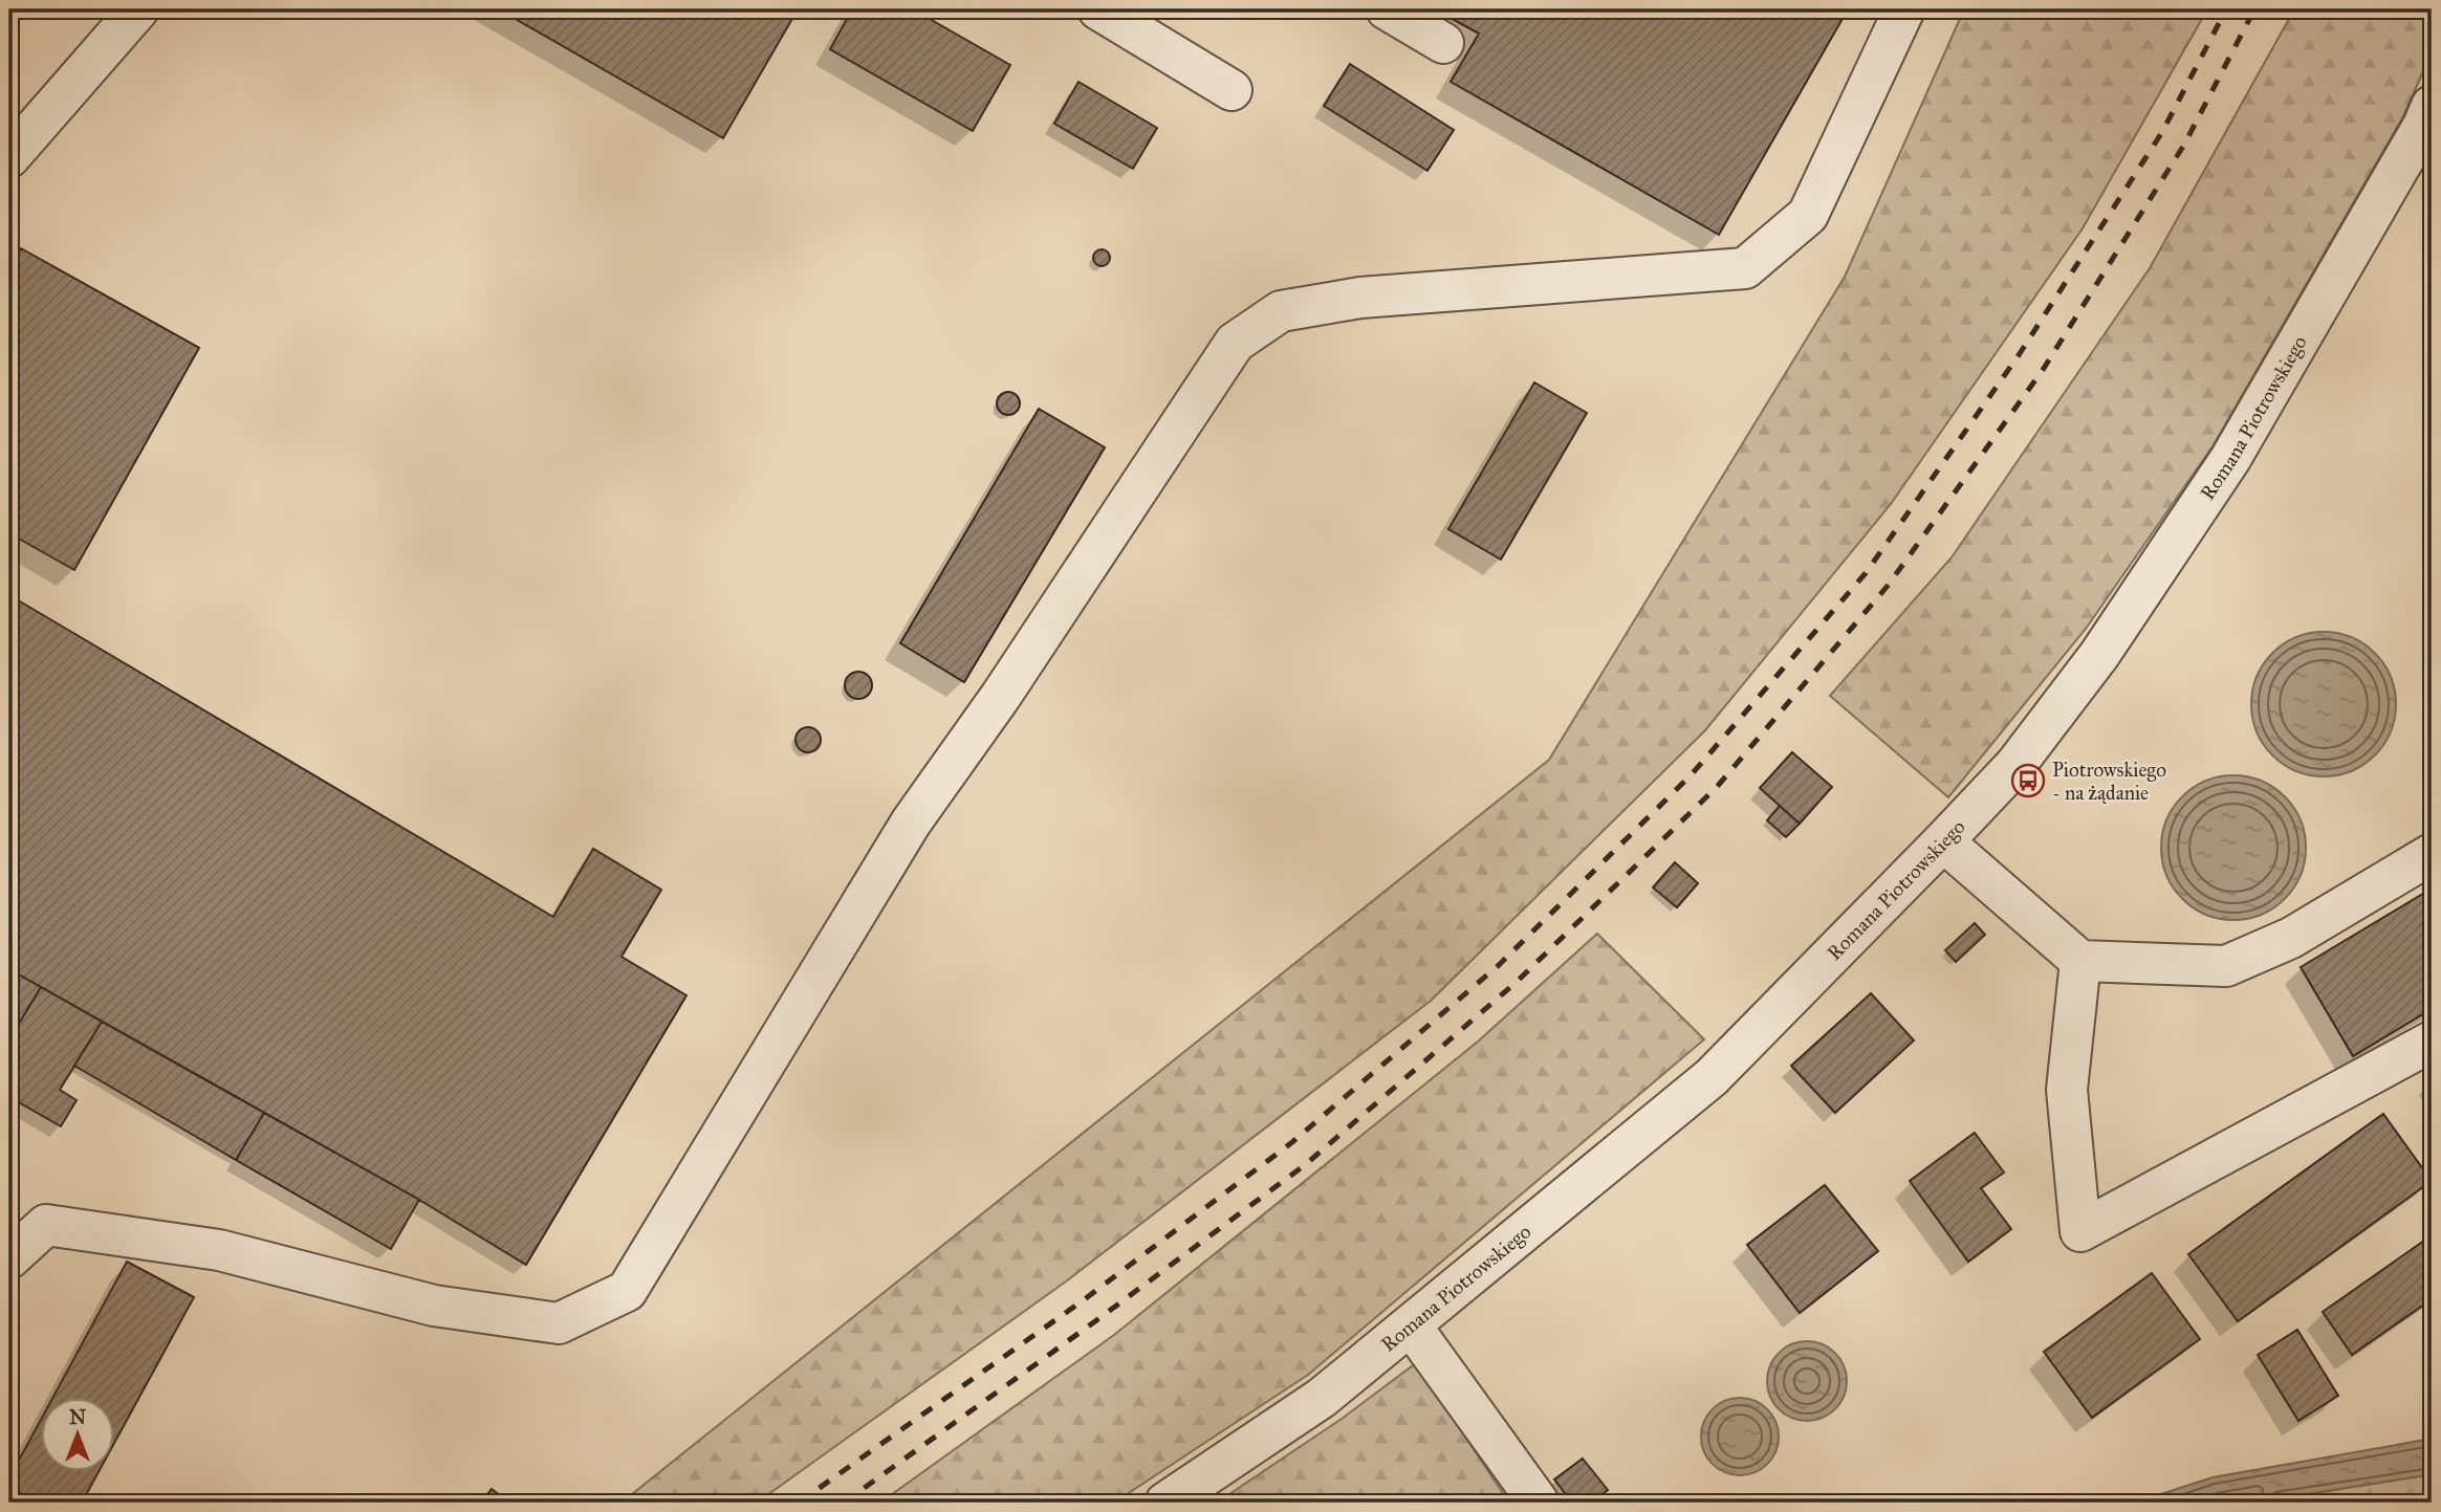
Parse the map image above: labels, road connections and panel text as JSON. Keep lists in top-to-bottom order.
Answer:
{
  "streets": {
    "street": ["Romana Piotrowskiego"]
  },
  "places": {
    "bus stop": ["Piotrowskiego - na żądanie"]
  },
  "north": "top"
}
